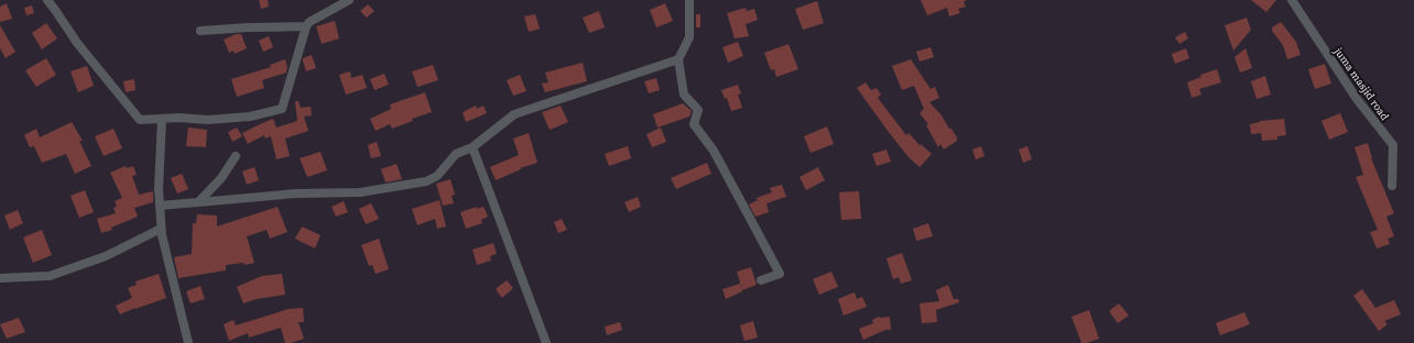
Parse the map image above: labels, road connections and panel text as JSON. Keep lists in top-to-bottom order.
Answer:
{
  "streets": {
    "street": ["juma masjid road"]
  }
}
